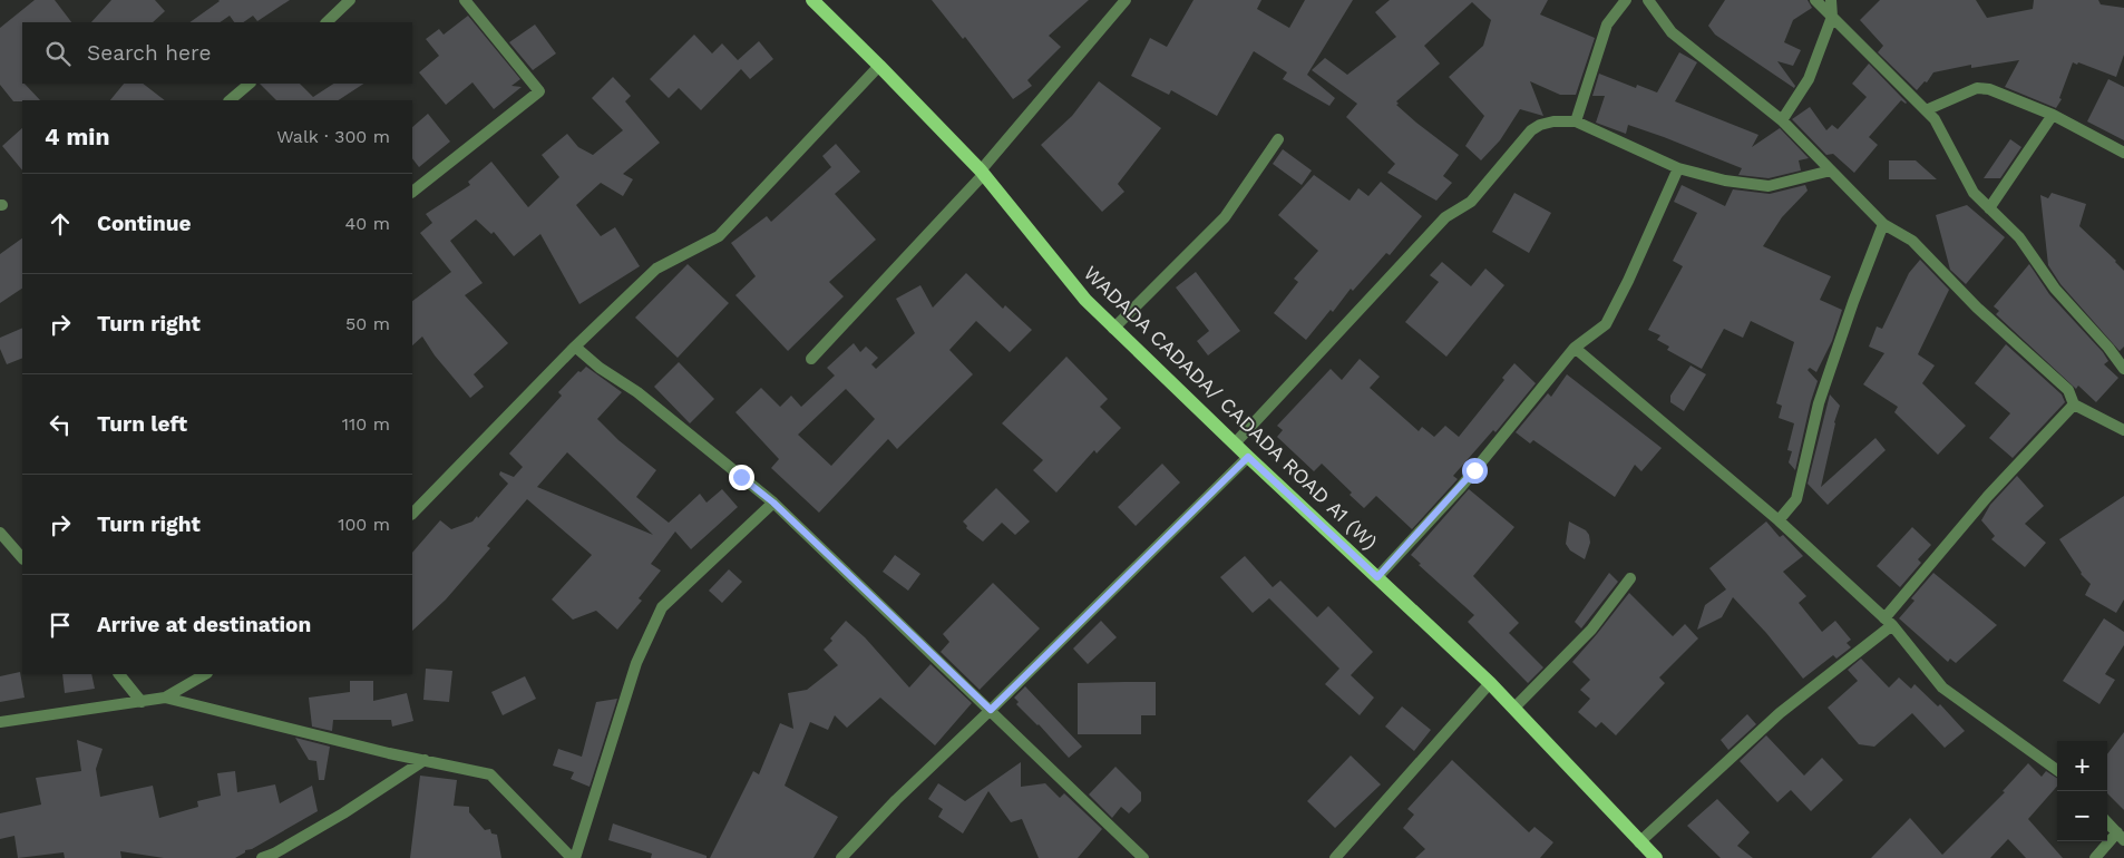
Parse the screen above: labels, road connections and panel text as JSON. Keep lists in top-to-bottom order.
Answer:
{
  "streets": {
    "main road": ["WADADA CADADA/ CADADA ROAD A1 (W)"]
  },
  "page": {
    "search": "Search here",
    "heading": ["4 min", "Walk · 300 m"],
    "list": [
      ["Continue", "40 m"],
      ["Turn right", "50 m"],
      ["Turn left", "110 m"],
      ["Turn right", "100 m"],
      "Arrive at destination"
    ],
    "map_buttons": ["+", "−"]
  }
}
